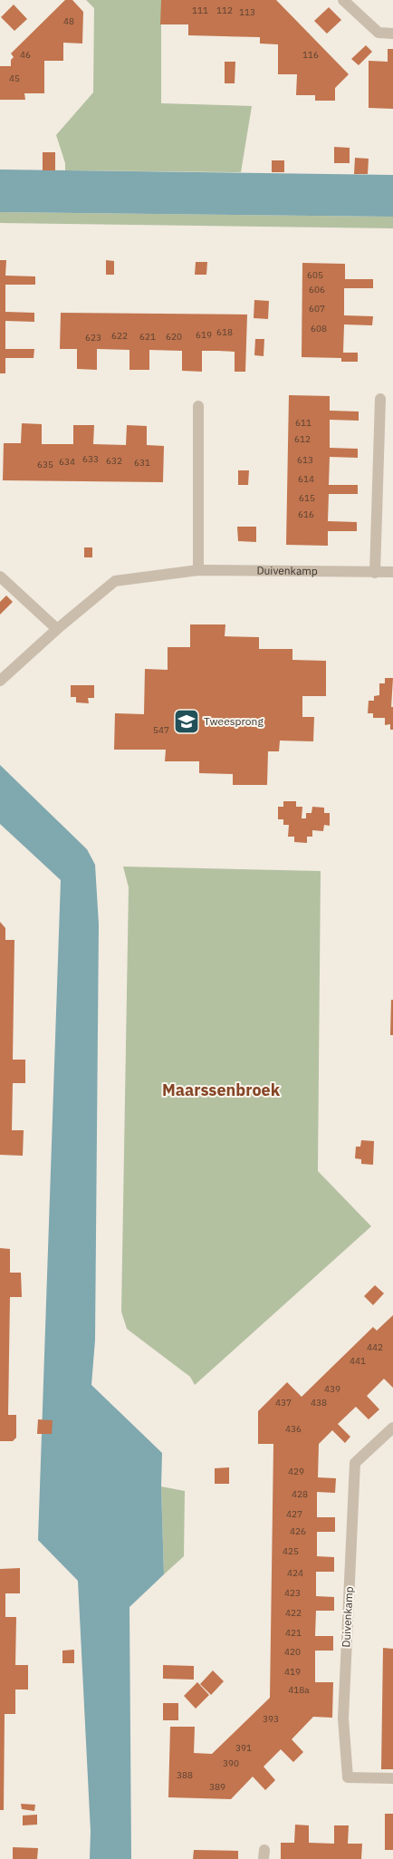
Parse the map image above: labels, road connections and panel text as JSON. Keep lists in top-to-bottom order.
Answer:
{
  "streets": {
    "street": ["Duivenkamp"]
  },
  "districts": ["Maarssenbroek"],
  "places": {
    "school or university": ["Tweesprong"]
  },
  "house_numbers": [
    "111",
    "112",
    "113",
    "48",
    "46",
    "116",
    "45",
    "605",
    "606",
    "607",
    "608",
    "618",
    "619",
    "622",
    "621",
    "620",
    "623",
    "611",
    "612",
    "633",
    "613",
    "632",
    "634",
    "631",
    "635",
    "614",
    "615",
    "616",
    "547",
    "442",
    "441",
    "439",
    "437",
    "438",
    "436",
    "429",
    "428",
    "427",
    "426",
    "425",
    "424",
    "423",
    "422",
    "421",
    "420",
    "419",
    "418a",
    "393",
    "391",
    "390",
    "388",
    "389"
  ]
}
